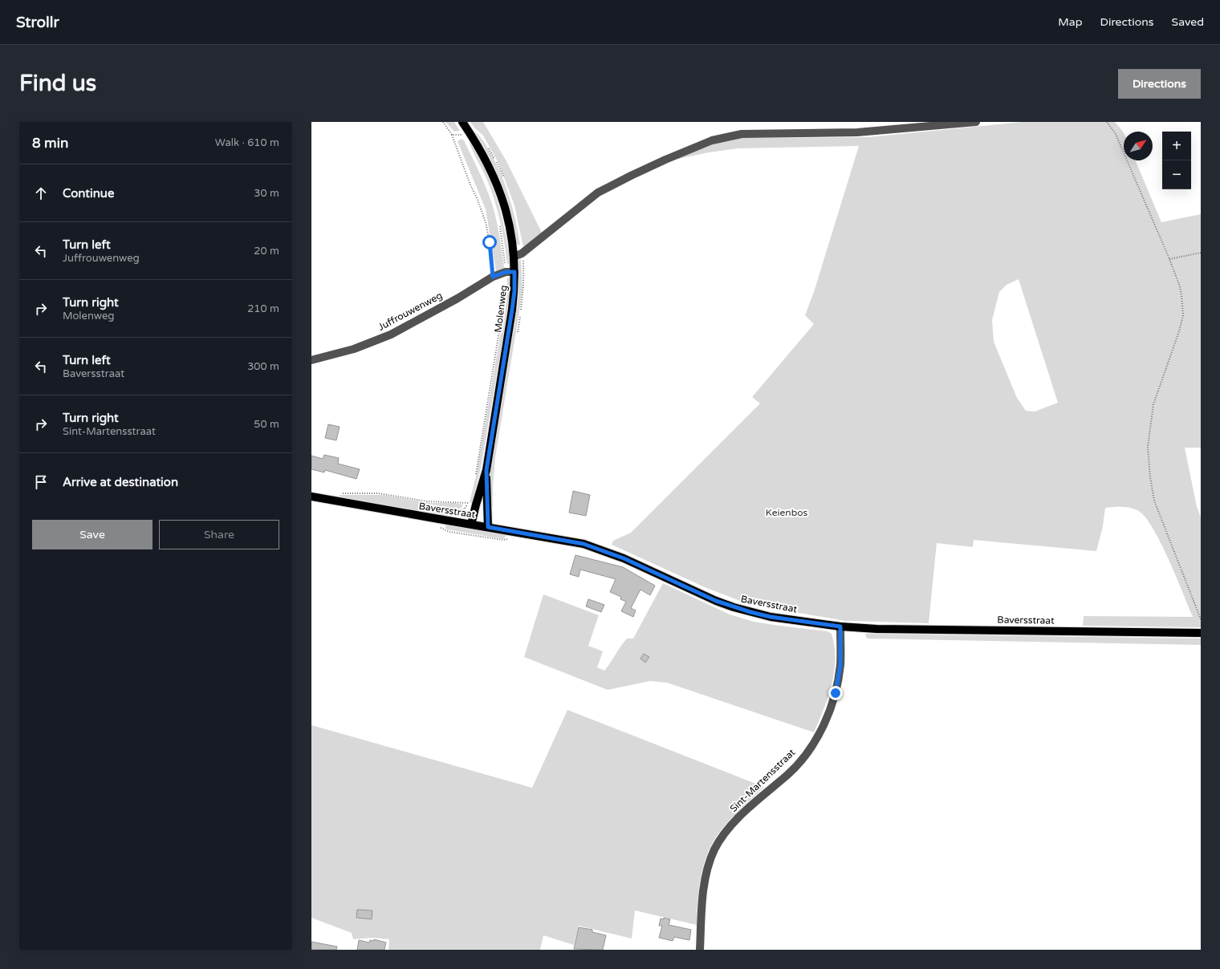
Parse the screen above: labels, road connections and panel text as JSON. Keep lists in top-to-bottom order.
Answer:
{
  "streets": {
    "main road": ["Molenweg", "Baversstraat"],
    "street": ["Juffrouwenweg", "Sint-Martensstraat"]
  },
  "crossings": [
    ["Molenweg", "Juffrouwenweg"],
    ["Molenweg", "Baversstraat"],
    ["Baversstraat", "Sint-Martensstraat"]
  ],
  "parks": ["Keienbos"],
  "north": "top right",
  "page": {
    "header": "Strollr",
    "nav": ["Map", "Directions", "Saved"],
    "buttons": [
      "Directions",
      ["Save", "Share"]
    ],
    "title": "Find us",
    "heading": ["8 min", "Walk · 610 m"],
    "map_buttons": ["+", "−"],
    "list": [
      ["Continue", "30 m"],
      ["Turn left", "Juffrouwenweg", "20 m"],
      ["Turn right", "Molenweg", "210 m"],
      ["Turn left", "Baversstraat", "300 m"],
      ["Turn right", "Sint-Martensstraat", "50 m"],
      "Arrive at destination"
    ]
  }
}
